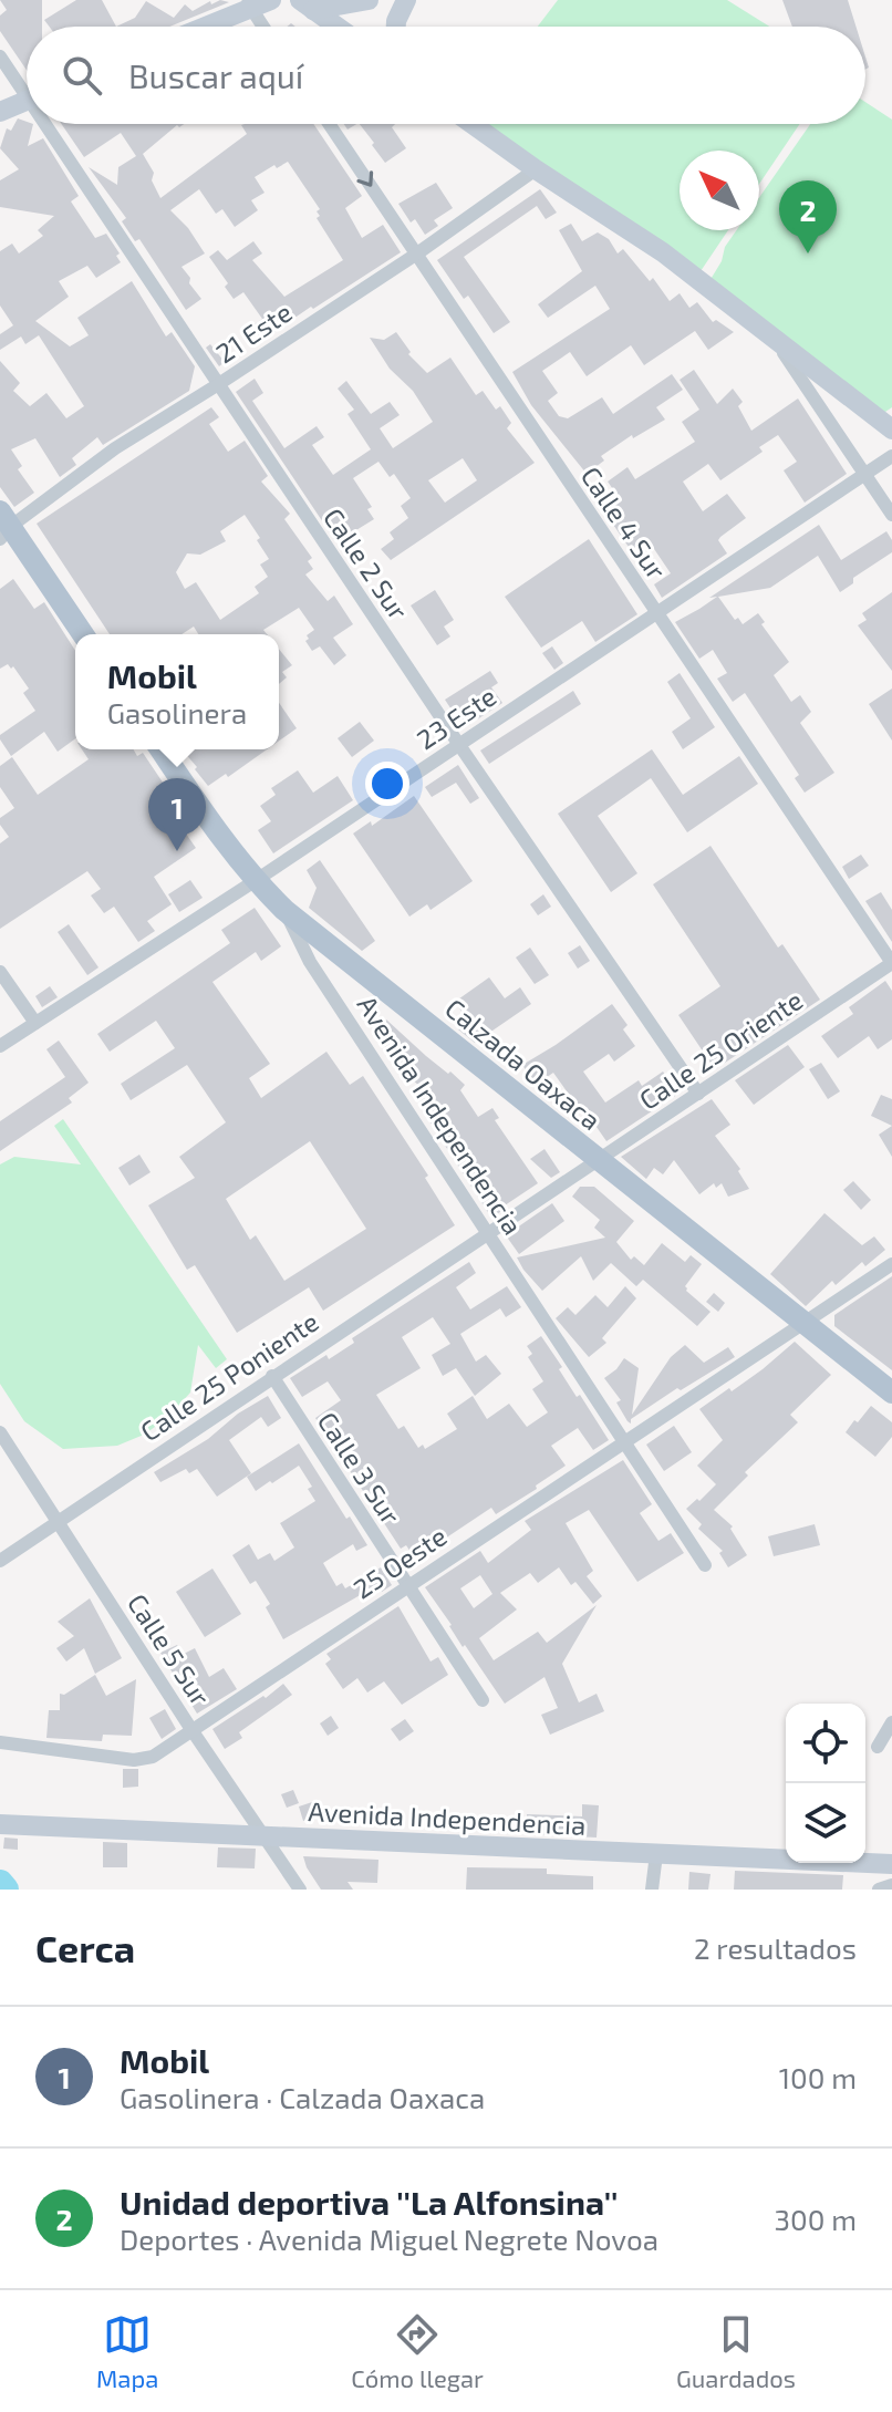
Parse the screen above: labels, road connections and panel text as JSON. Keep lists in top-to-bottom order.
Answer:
{
  "streets": {
    "main road": ["Calzada Oaxaca"],
    "street": [
      "21 Este",
      "Calle 4 Sur",
      "Calle 2 Sur",
      "23 Este",
      "Calle 25 Oriente",
      "Avenida Independencia",
      "Calle 25 Poniente",
      "Calle 3 Sur",
      "25 Oeste",
      "Calle 5 Sur"
    ]
  },
  "crossings": [
    ["21 Este", "Calle 4 Sur"],
    ["21 Este", "Calle 2 Sur"],
    ["Calle 4 Sur", "23 Este"],
    ["Calle 4 Sur", "Calle 25 Oriente"],
    ["Calle 2 Sur", "23 Este"],
    ["Calle 2 Sur", "Calle 25 Oriente"],
    ["23 Este", "Calzada Oaxaca"],
    ["Calle 25 Oriente", "Calzada Oaxaca"],
    ["Calle 25 Oriente", "Avenida Independencia"],
    ["Calle 25 Oriente", "Calle 25 Poniente"],
    ["Calzada Oaxaca", "Avenida Independencia"],
    ["Calzada Oaxaca", "25 Oeste"],
    ["Avenida Independencia", "Calle 25 Poniente"],
    ["Avenida Independencia", "25 Oeste"],
    ["Avenida Independencia", "Calle 5 Sur"],
    ["Calle 25 Poniente", "Calle 3 Sur"],
    ["Calle 25 Poniente", "Calle 5 Sur"],
    ["Calle 3 Sur", "25 Oeste"],
    ["25 Oeste", "Calle 5 Sur"]
  ],
  "north": "top left",
  "page": {
    "search": "Buscar aquí",
    "pins": ["2", "1"],
    "popup": ["Mobil", "Gasolinera"],
    "heading": ["Cerca", "2 resultados"],
    "list": [
      {
        "mark": "1",
        "name": "Mobil",
        "note": "Gasolinera · Calzada Oaxaca",
        "value": "100 m"
      },
      {
        "mark": "2",
        "name": "Unidad deportiva ''La Alfonsina''",
        "note": "Deportes · Avenida Miguel Negrete Novoa",
        "value": "300 m"
      }
    ],
    "nav": ["Mapa", "Cómo llegar", "Guardados"]
  }
}
